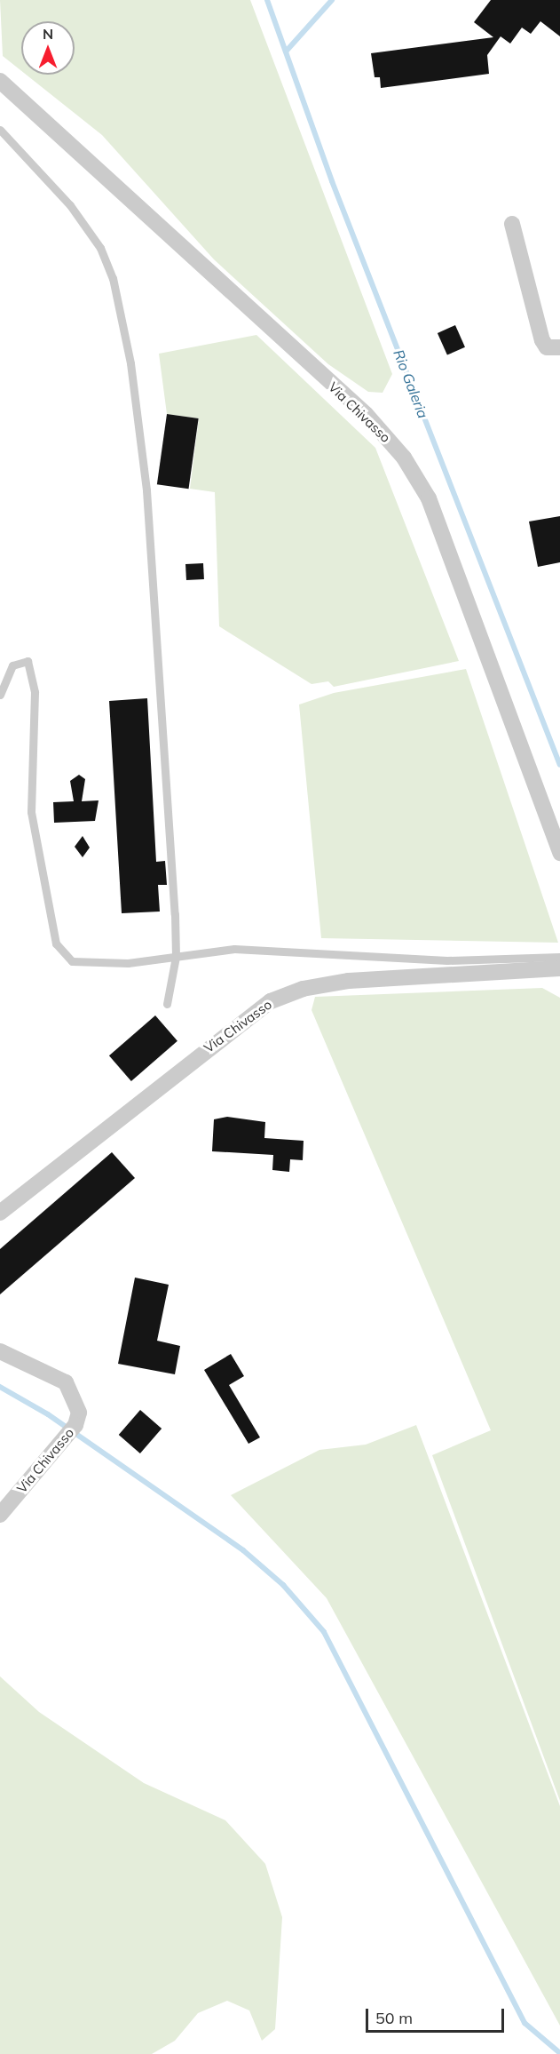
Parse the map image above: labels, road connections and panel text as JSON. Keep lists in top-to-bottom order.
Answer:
{
  "streets": {
    "street": ["Via Chivasso"]
  },
  "water": ["Rio Galeria"],
  "scale_bar": "50 m",
  "north": "top"
}
